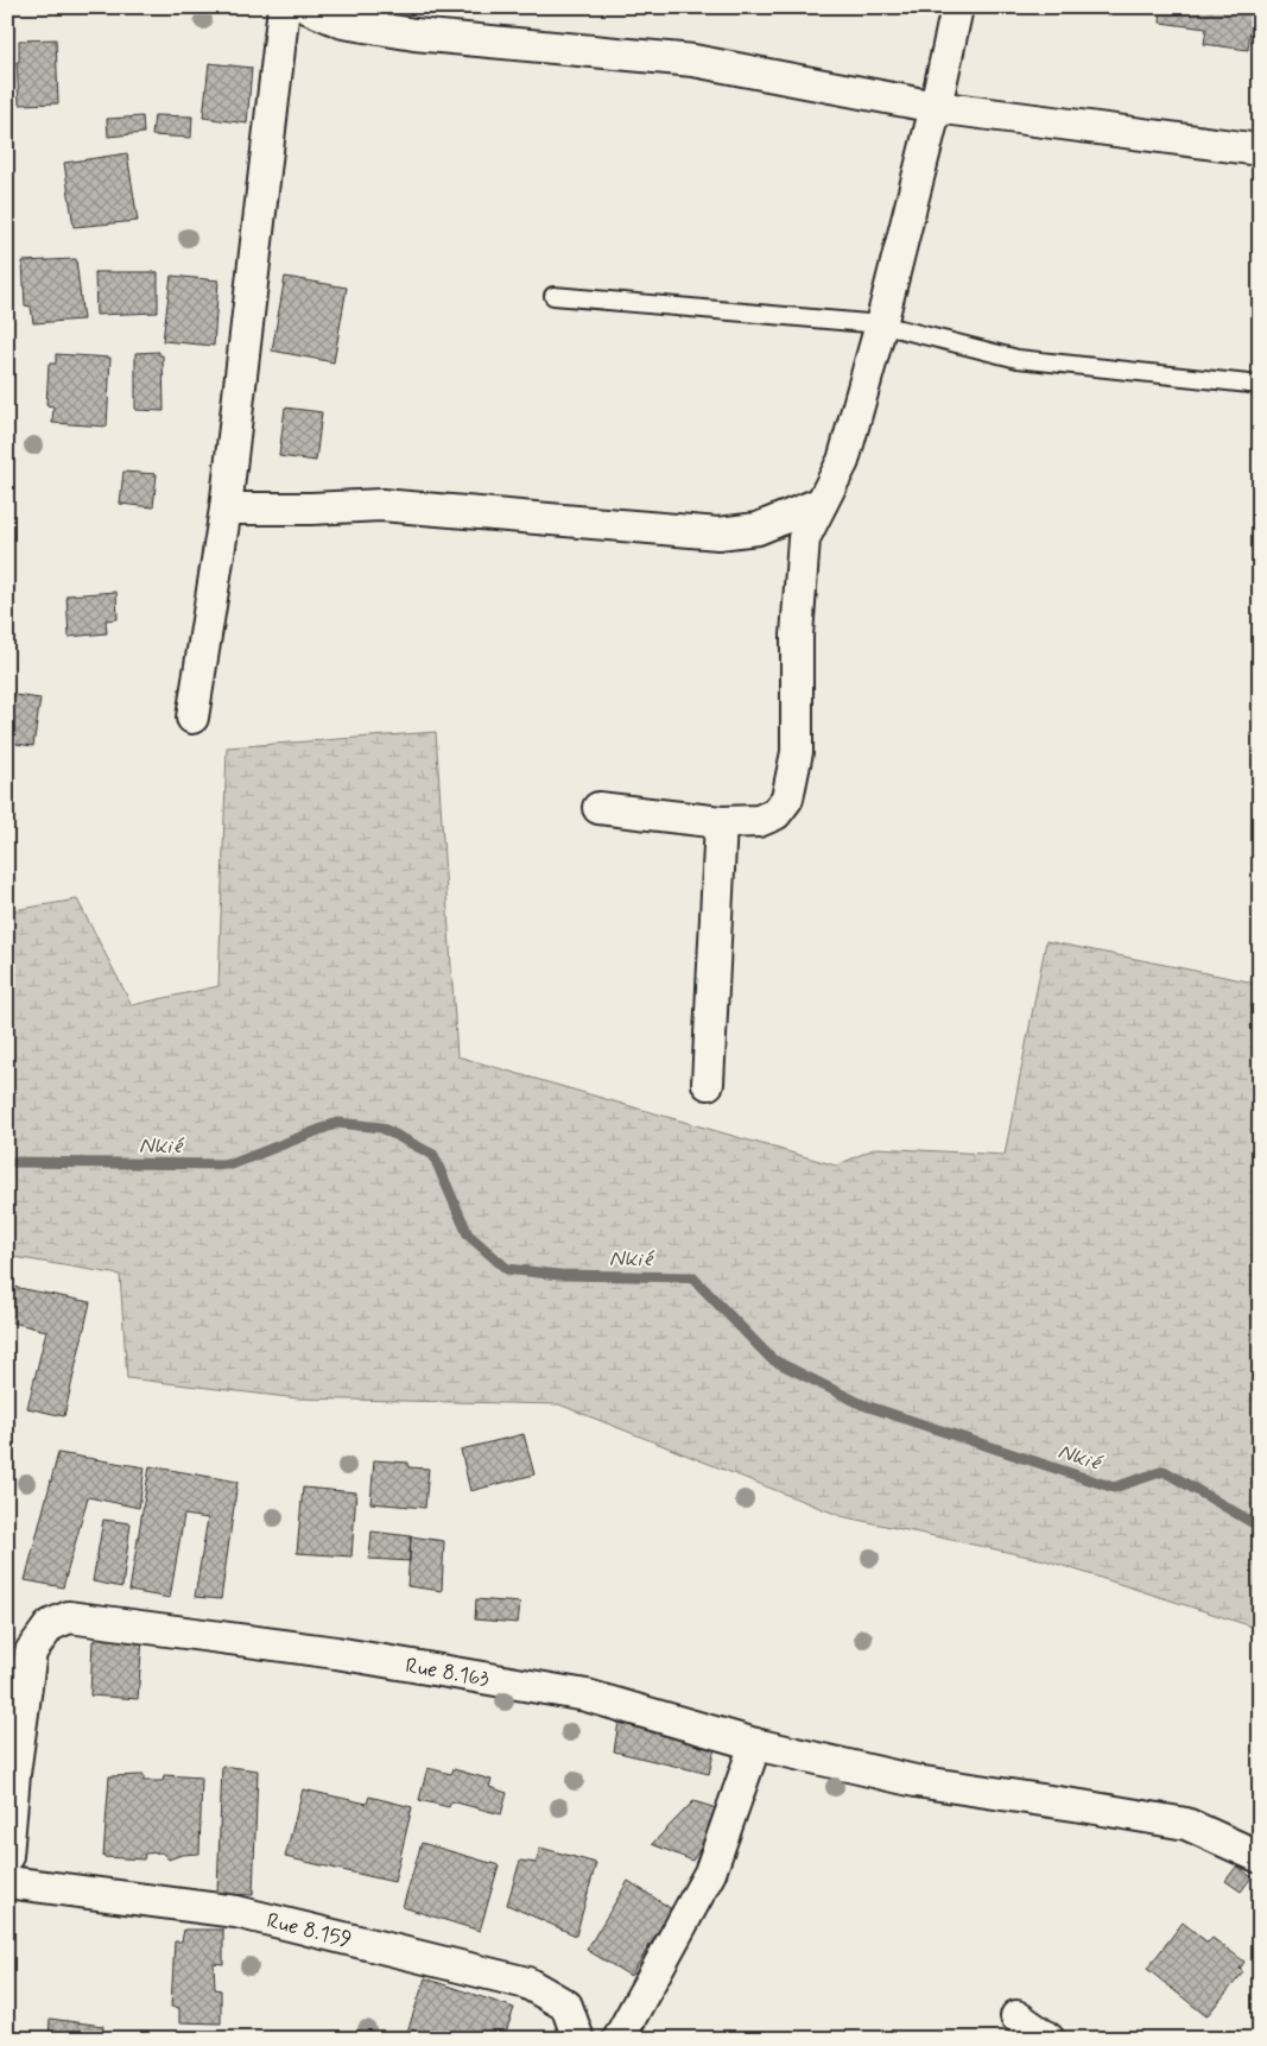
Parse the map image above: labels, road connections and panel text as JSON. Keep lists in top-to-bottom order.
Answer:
{
  "streets": {
    "street": ["Rue 8.163", "Rue 8.159"]
  },
  "water": ["Nkié"]
}
